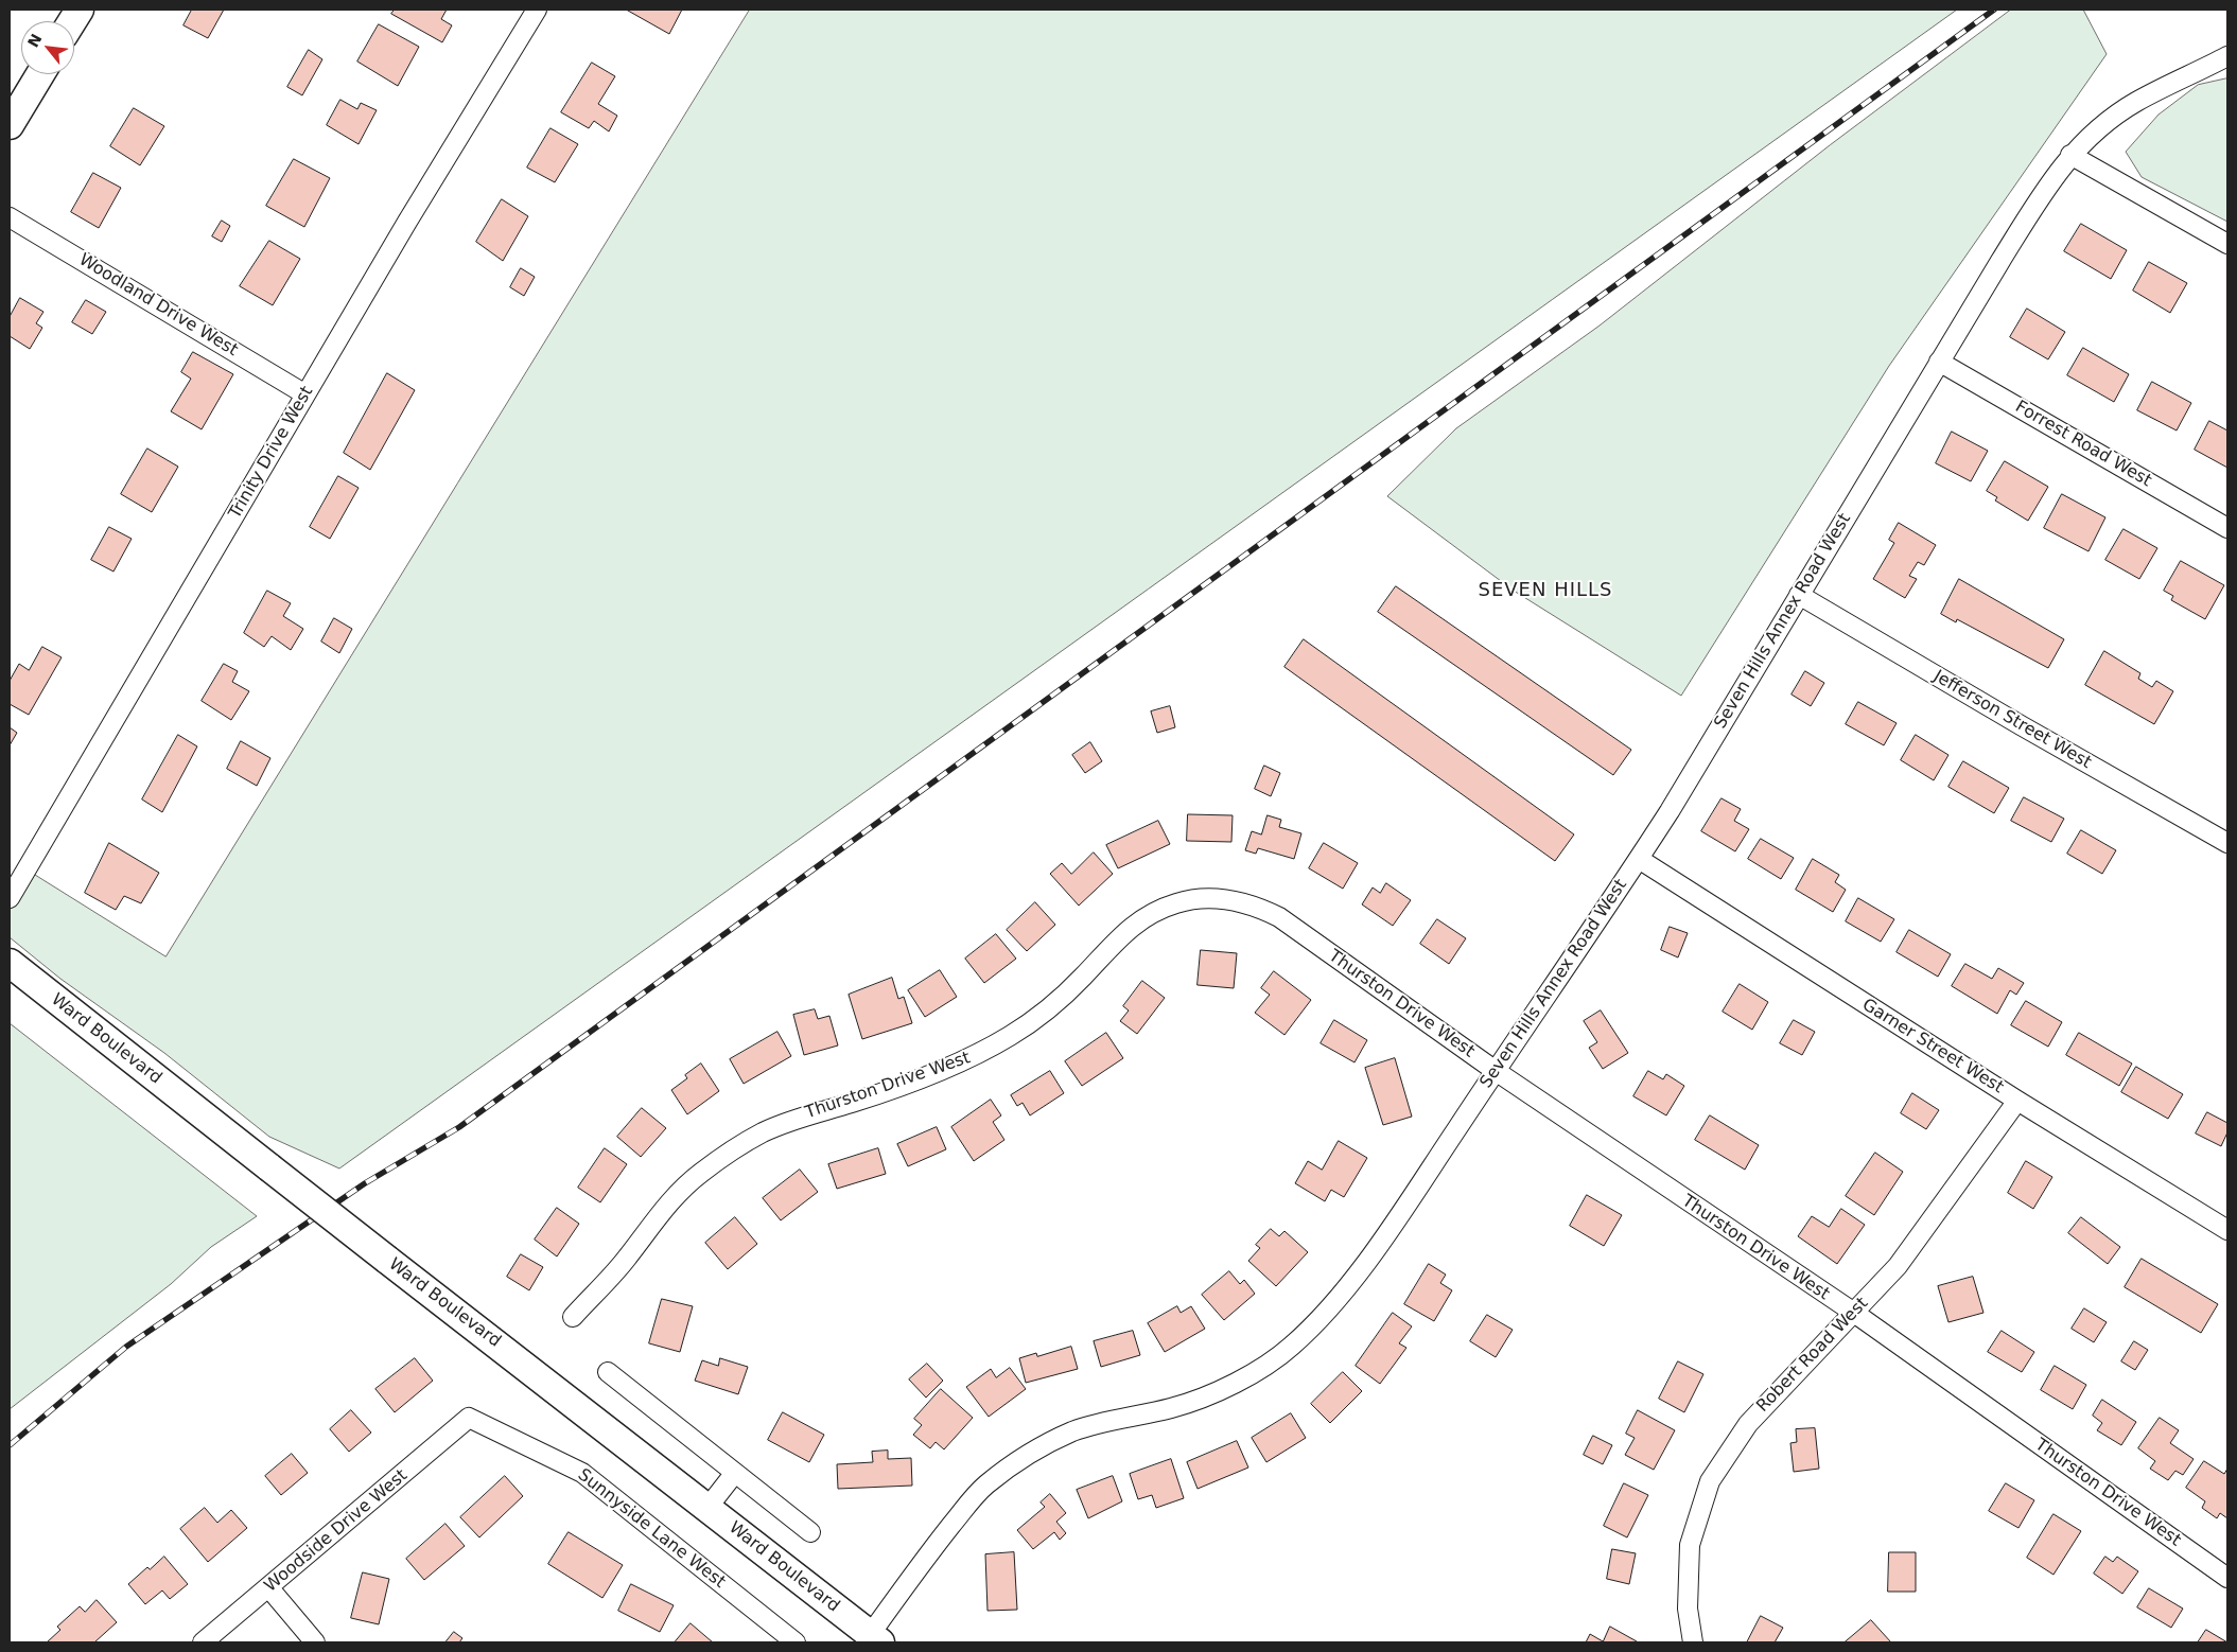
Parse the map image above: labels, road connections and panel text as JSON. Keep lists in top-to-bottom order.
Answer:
{
  "streets": {
    "main road": ["Ward Boulevard"],
    "street": [
      "Woodland Drive West",
      "Forrest Road West",
      "Trinity Drive West",
      "Seven Hills Annex Road West",
      "Jefferson Street West",
      "Thurston Drive West",
      "Garner Street West",
      "Robert Road West",
      "Sunnyside Lane West",
      "Woodside Drive West"
    ]
  },
  "crossings": [
    ["Woodland Drive West", "Trinity Drive West"],
    ["Forrest Road West", "Seven Hills Annex Road West"],
    ["Seven Hills Annex Road West", "Jefferson Street West"],
    ["Seven Hills Annex Road West", "Thurston Drive West"],
    ["Seven Hills Annex Road West", "Ward Boulevard"],
    ["Seven Hills Annex Road West", "Garner Street West"],
    ["Thurston Drive West", "Robert Road West"],
    ["Garner Street West", "Robert Road West"],
    ["Sunnyside Lane West", "Woodside Drive West"]
  ],
  "districts": ["SEVEN HILLS"],
  "north": "top left"
}
